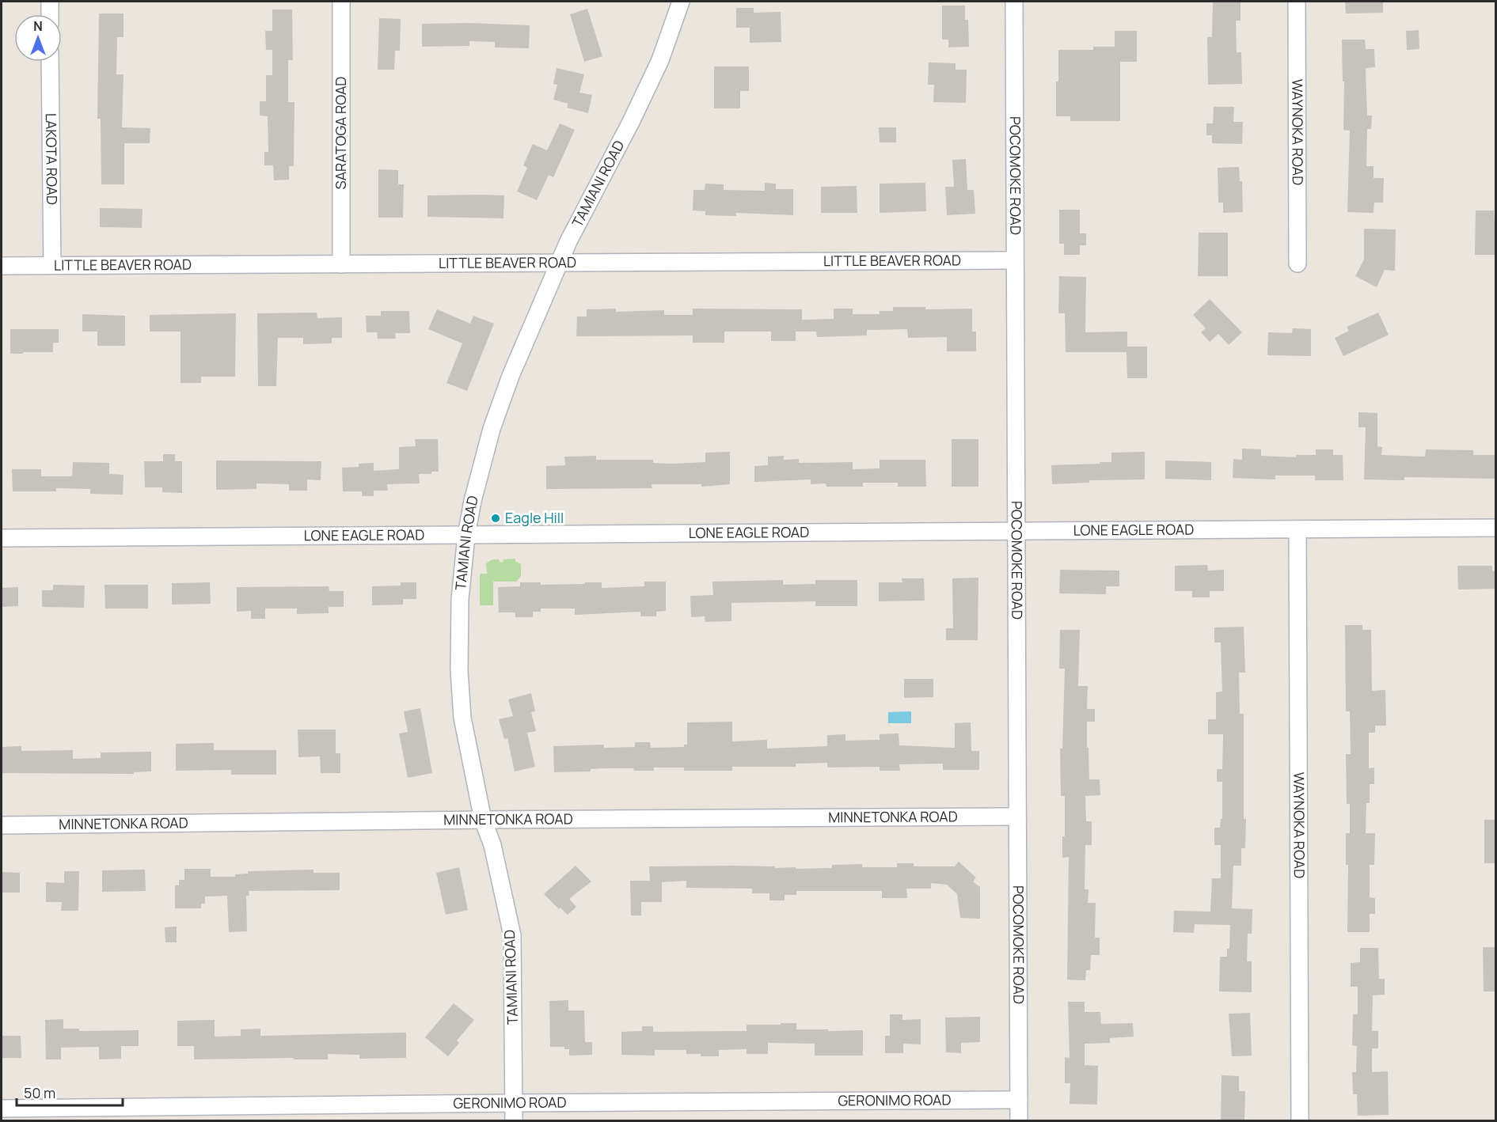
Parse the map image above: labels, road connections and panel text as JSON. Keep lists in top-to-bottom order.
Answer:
{
  "streets": {
    "street": [
      "WAYNOKA ROAD",
      "SARATOGA ROAD",
      "LAKOTA ROAD",
      "POCOMOKE ROAD",
      "TAMIANI ROAD",
      "LITTLE BEAVER ROAD",
      "LONE EAGLE ROAD",
      "MINNETONKA ROAD",
      "GERONIMO ROAD"
    ]
  },
  "crossings": [
    ["WAYNOKA ROAD", "LONE EAGLE ROAD"],
    ["SARATOGA ROAD", "LITTLE BEAVER ROAD"],
    ["LAKOTA ROAD", "LITTLE BEAVER ROAD"],
    ["POCOMOKE ROAD", "LITTLE BEAVER ROAD"],
    ["POCOMOKE ROAD", "LONE EAGLE ROAD"],
    ["POCOMOKE ROAD", "MINNETONKA ROAD"],
    ["POCOMOKE ROAD", "GERONIMO ROAD"],
    ["TAMIANI ROAD", "LITTLE BEAVER ROAD"],
    ["TAMIANI ROAD", "LONE EAGLE ROAD"],
    ["TAMIANI ROAD", "MINNETONKA ROAD"],
    ["TAMIANI ROAD", "GERONIMO ROAD"]
  ],
  "places": ["Eagle Hill"],
  "scale_bar": "50 m",
  "north": "top"
}
